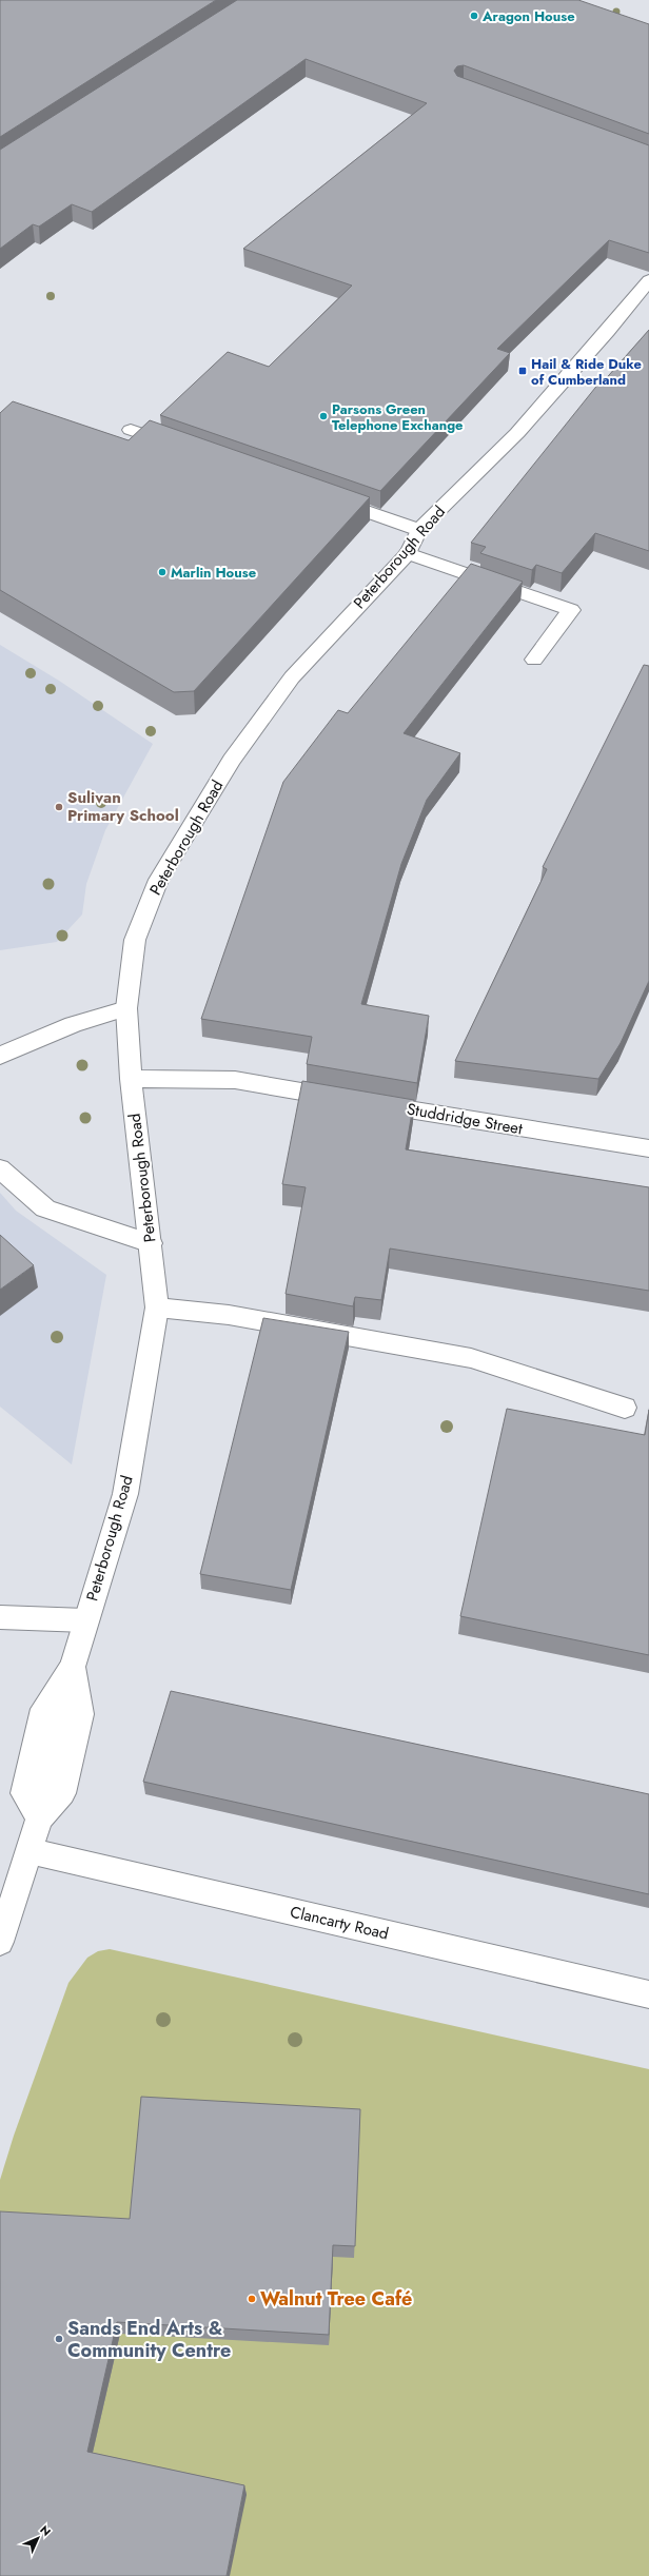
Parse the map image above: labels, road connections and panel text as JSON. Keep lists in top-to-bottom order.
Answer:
{
  "streets": {
    "street": ["Peterborough Road", "Studdridge Street", "Clancarty Road"]
  },
  "crossings": [
    ["Peterborough Road", "Studdridge Street"],
    ["Peterborough Road", "Clancarty Road"]
  ],
  "places": {
    "other": [
      "Aragon House",
      "Parsons Green Telephone Exchange",
      "Marlin House",
      "Sulivan Primary School",
      "Walnut Tree Café",
      "Sands End Arts & Community Centre"
    ],
    "transit": ["Hail & Ride Duke of Cumberland"]
  },
  "north": "top right"
}
